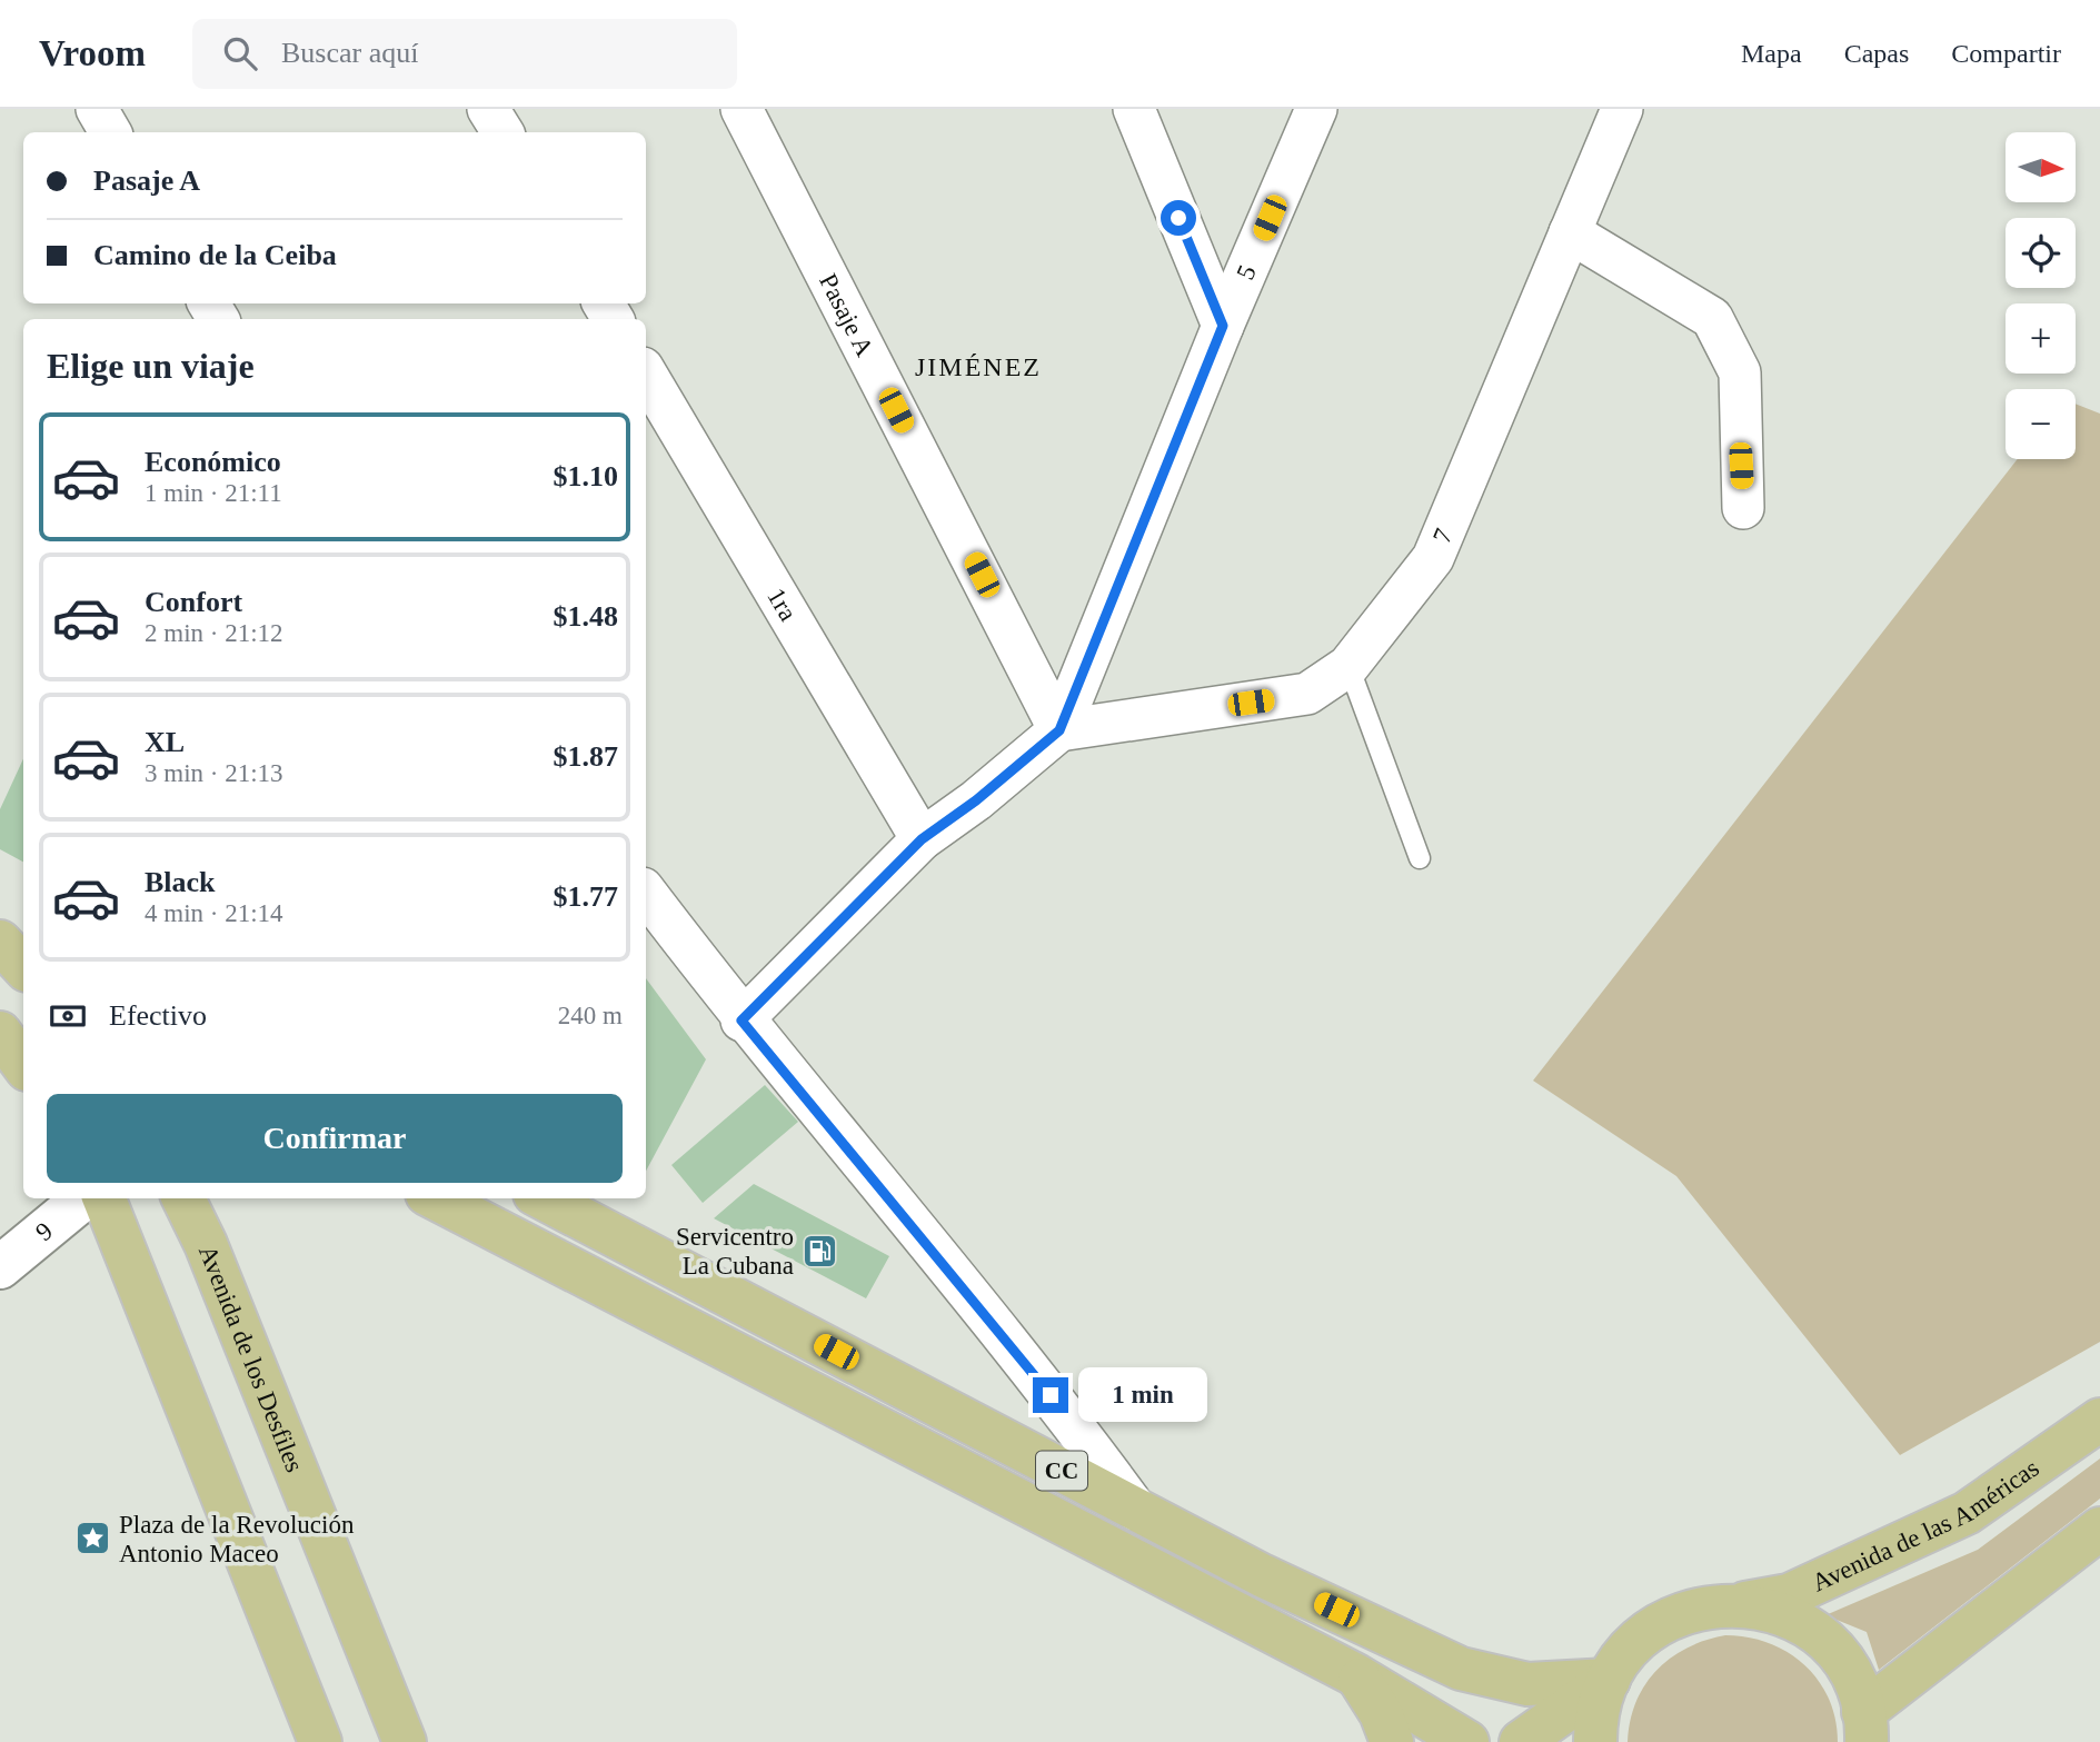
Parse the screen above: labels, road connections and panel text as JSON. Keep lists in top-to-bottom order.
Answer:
{
  "streets": {
    "main road": ["Avenida de los Desfiles", "CC", "Avenida de las Américas"],
    "street": [
      "5",
      "Pasaje A",
      "7",
      "1ra",
      "9"
    ]
  },
  "crossings": [
    ["5", "Pasaje A"],
    ["5", "7"],
    ["5", "1ra"],
    ["Pasaje A", "7"]
  ],
  "districts": ["JIMÉNEZ"],
  "places": {
    "fuel station": ["Servicentro La Cubana"],
    "place": ["Plaza de la Revolución Antonio Maceo"]
  },
  "north": "right",
  "page": {
    "header": "Vroom",
    "search": "Buscar aquí",
    "nav": ["Mapa", "Capas", "Compartir"],
    "map_buttons": ["+", "−"],
    "banner": ["Pasaje A", "Camino de la Ceiba"],
    "heading": "Elige un viaje",
    "list": [
      {
        "name": "Económico",
        "note": "1 min · 21:11",
        "value": "$1.10"
      },
      {
        "name": "Confort",
        "note": "2 min · 21:12",
        "value": "$1.48"
      },
      {
        "name": "XL",
        "note": "3 min · 21:13",
        "value": "$1.87"
      },
      {
        "name": "Black",
        "note": "4 min · 21:14",
        "value": "$1.77"
      }
    ],
    "pay": ["Efectivo", "240 m"],
    "buttons": "Confirmar",
    "bubble": "1 min"
  }
}
